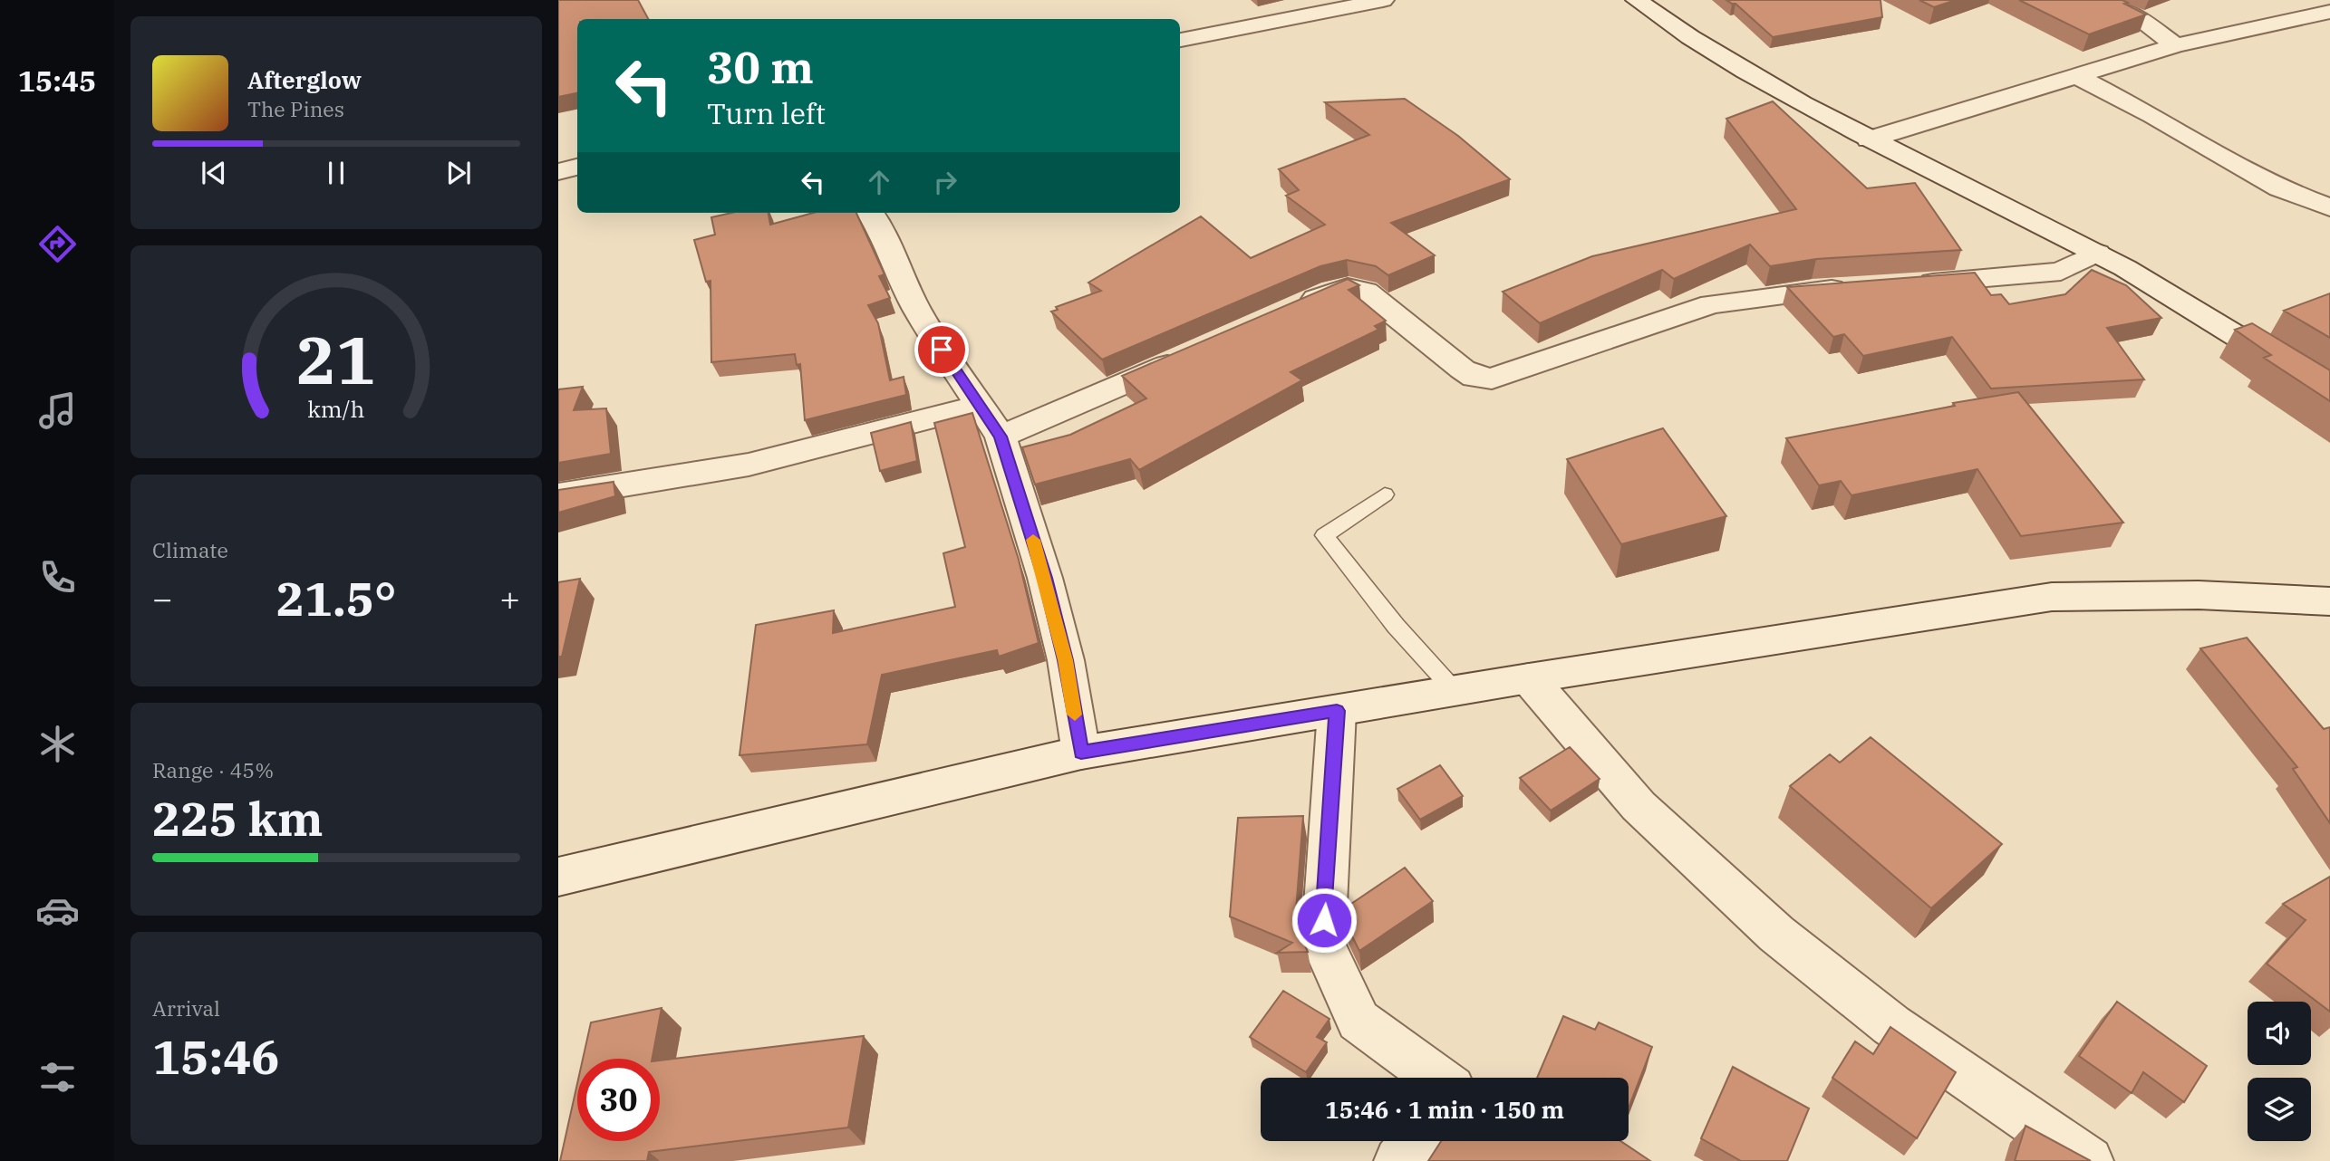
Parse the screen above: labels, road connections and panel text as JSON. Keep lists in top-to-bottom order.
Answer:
{
  "page": {
    "tabs": "15:45",
    "turn": ["30 m", "Turn left"],
    "song": ["Afterglow", "The Pines"],
    "tile": [
      "Climate",
      ["Range · 45%", "225 km"],
      ["Arrival", "15:46"]
    ],
    "heat": ["−", "21.5°", "+"],
    "limit": "30",
    "trip": "15:46 · 1 min · 150 m",
    "gauge": ["21", "km/h"]
  }
}
